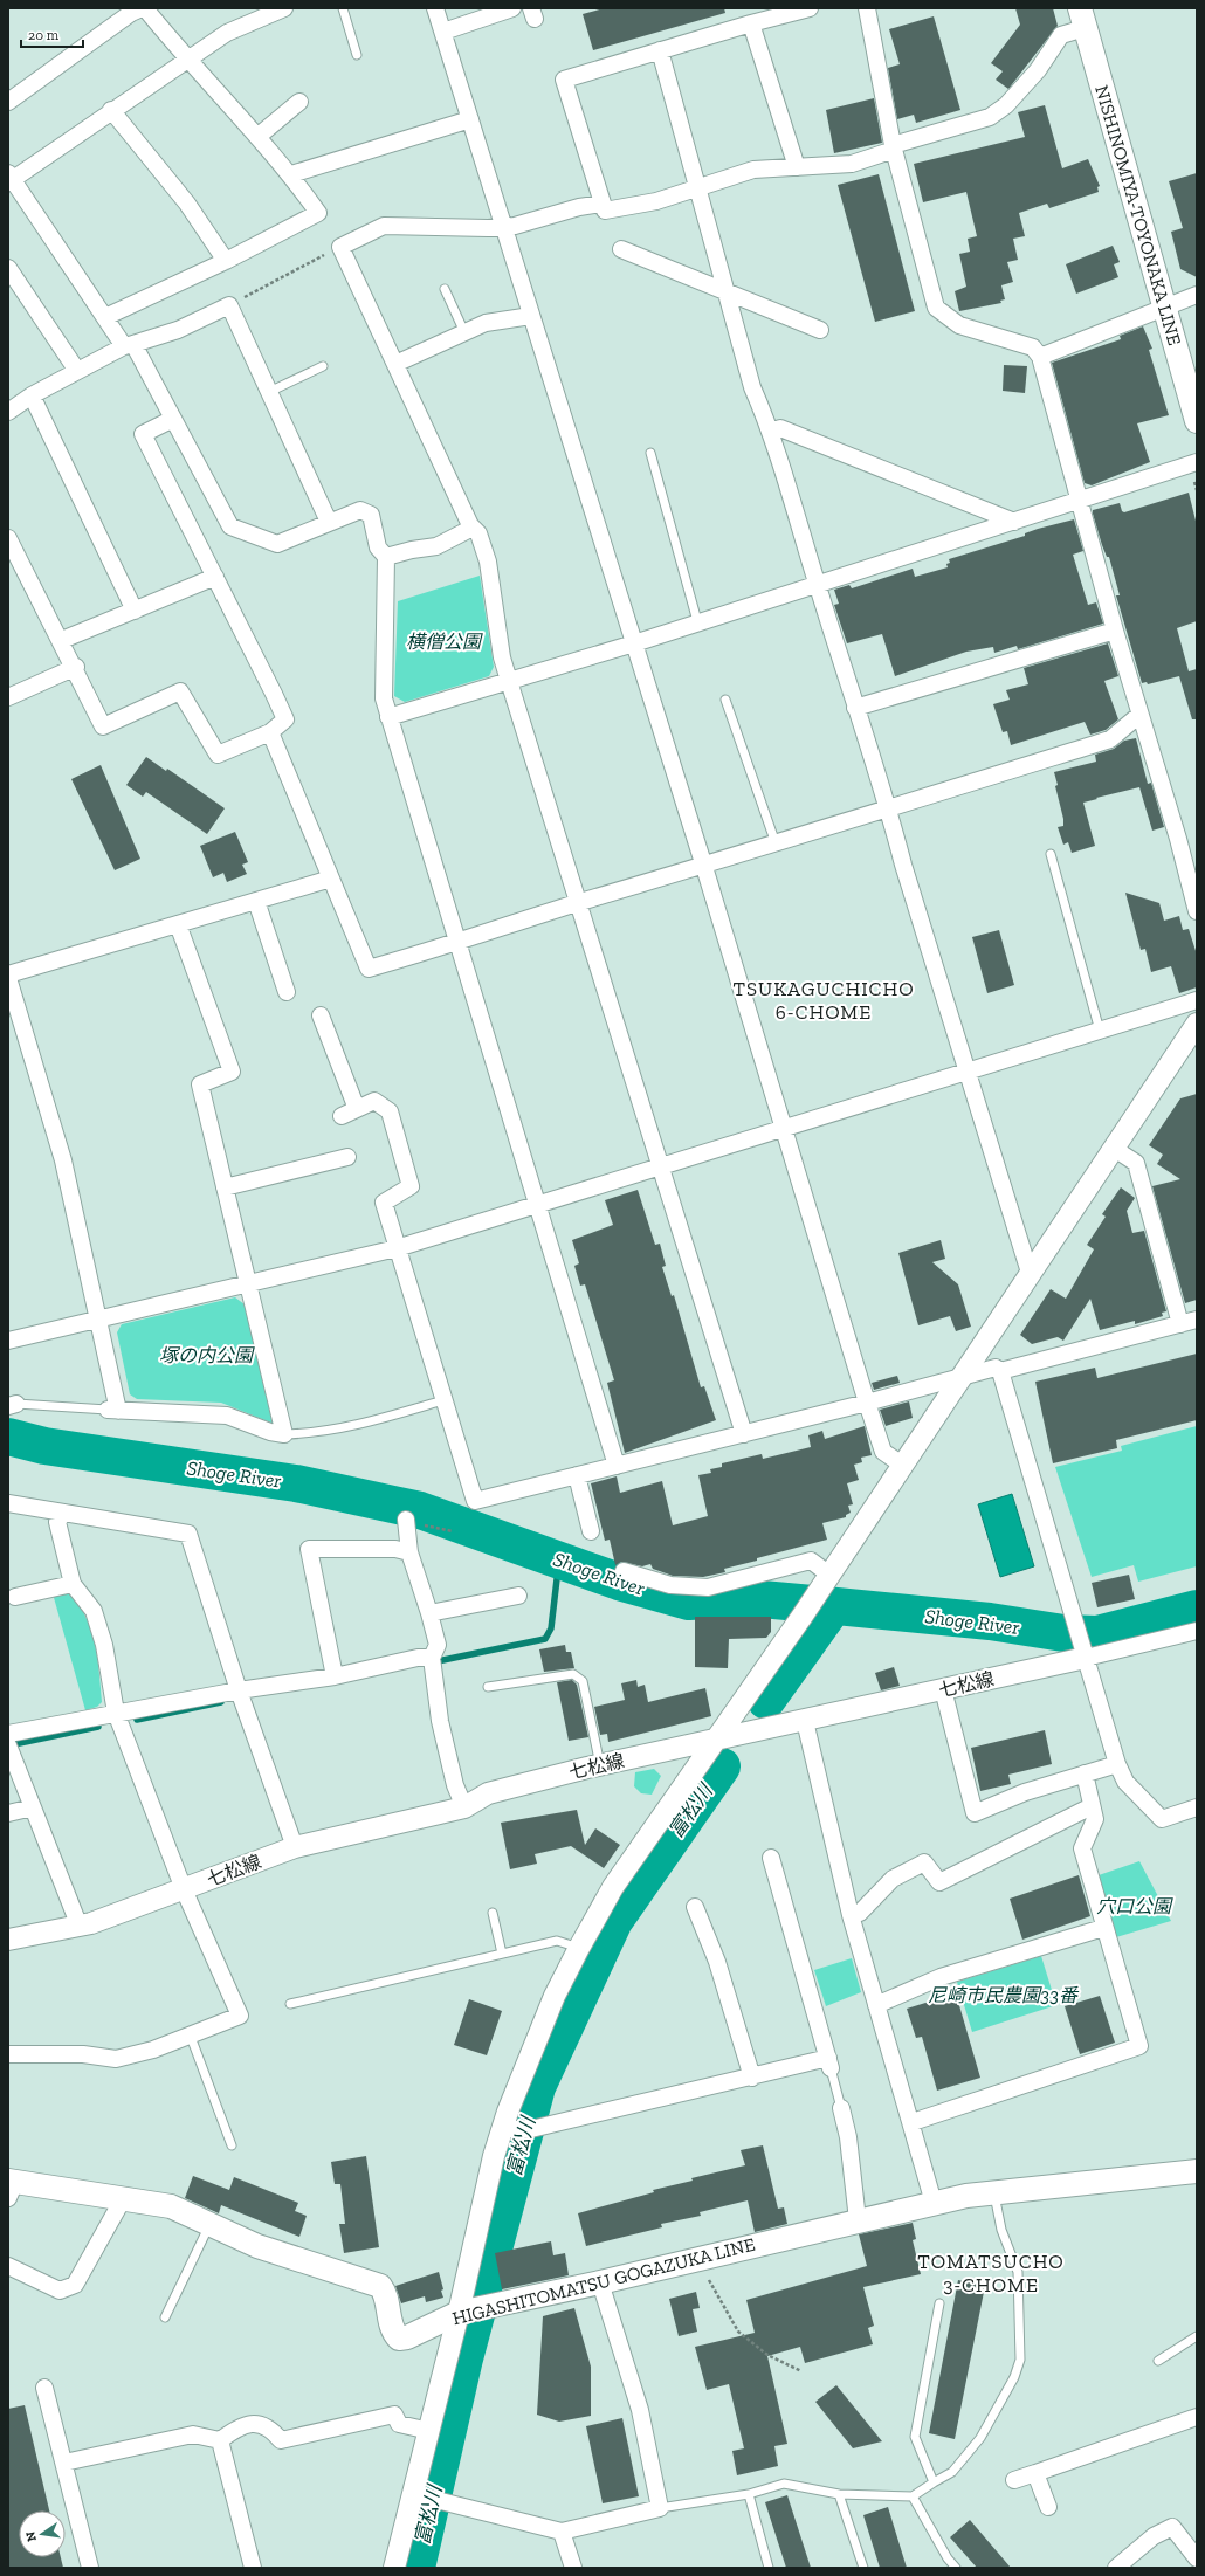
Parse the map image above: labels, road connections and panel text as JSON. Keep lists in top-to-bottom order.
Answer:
{
  "streets": {
    "main road": ["NISHINOMIYA-TOYONAKA LINE", "HIGASHITOMATSU GOGAZUKA LINE"],
    "street": ["七松線"]
  },
  "districts": ["TSUKAGUCHICHO 6-CHOME", "TOMATSUCHO 3-CHOME"],
  "water": ["Shoge River", "富松川"],
  "parks": [
    "横僧公園",
    "塚の内公園",
    "穴口公園",
    "尼崎市民農園33番"
  ],
  "scale_bar": "20 m",
  "north": "left"
}
